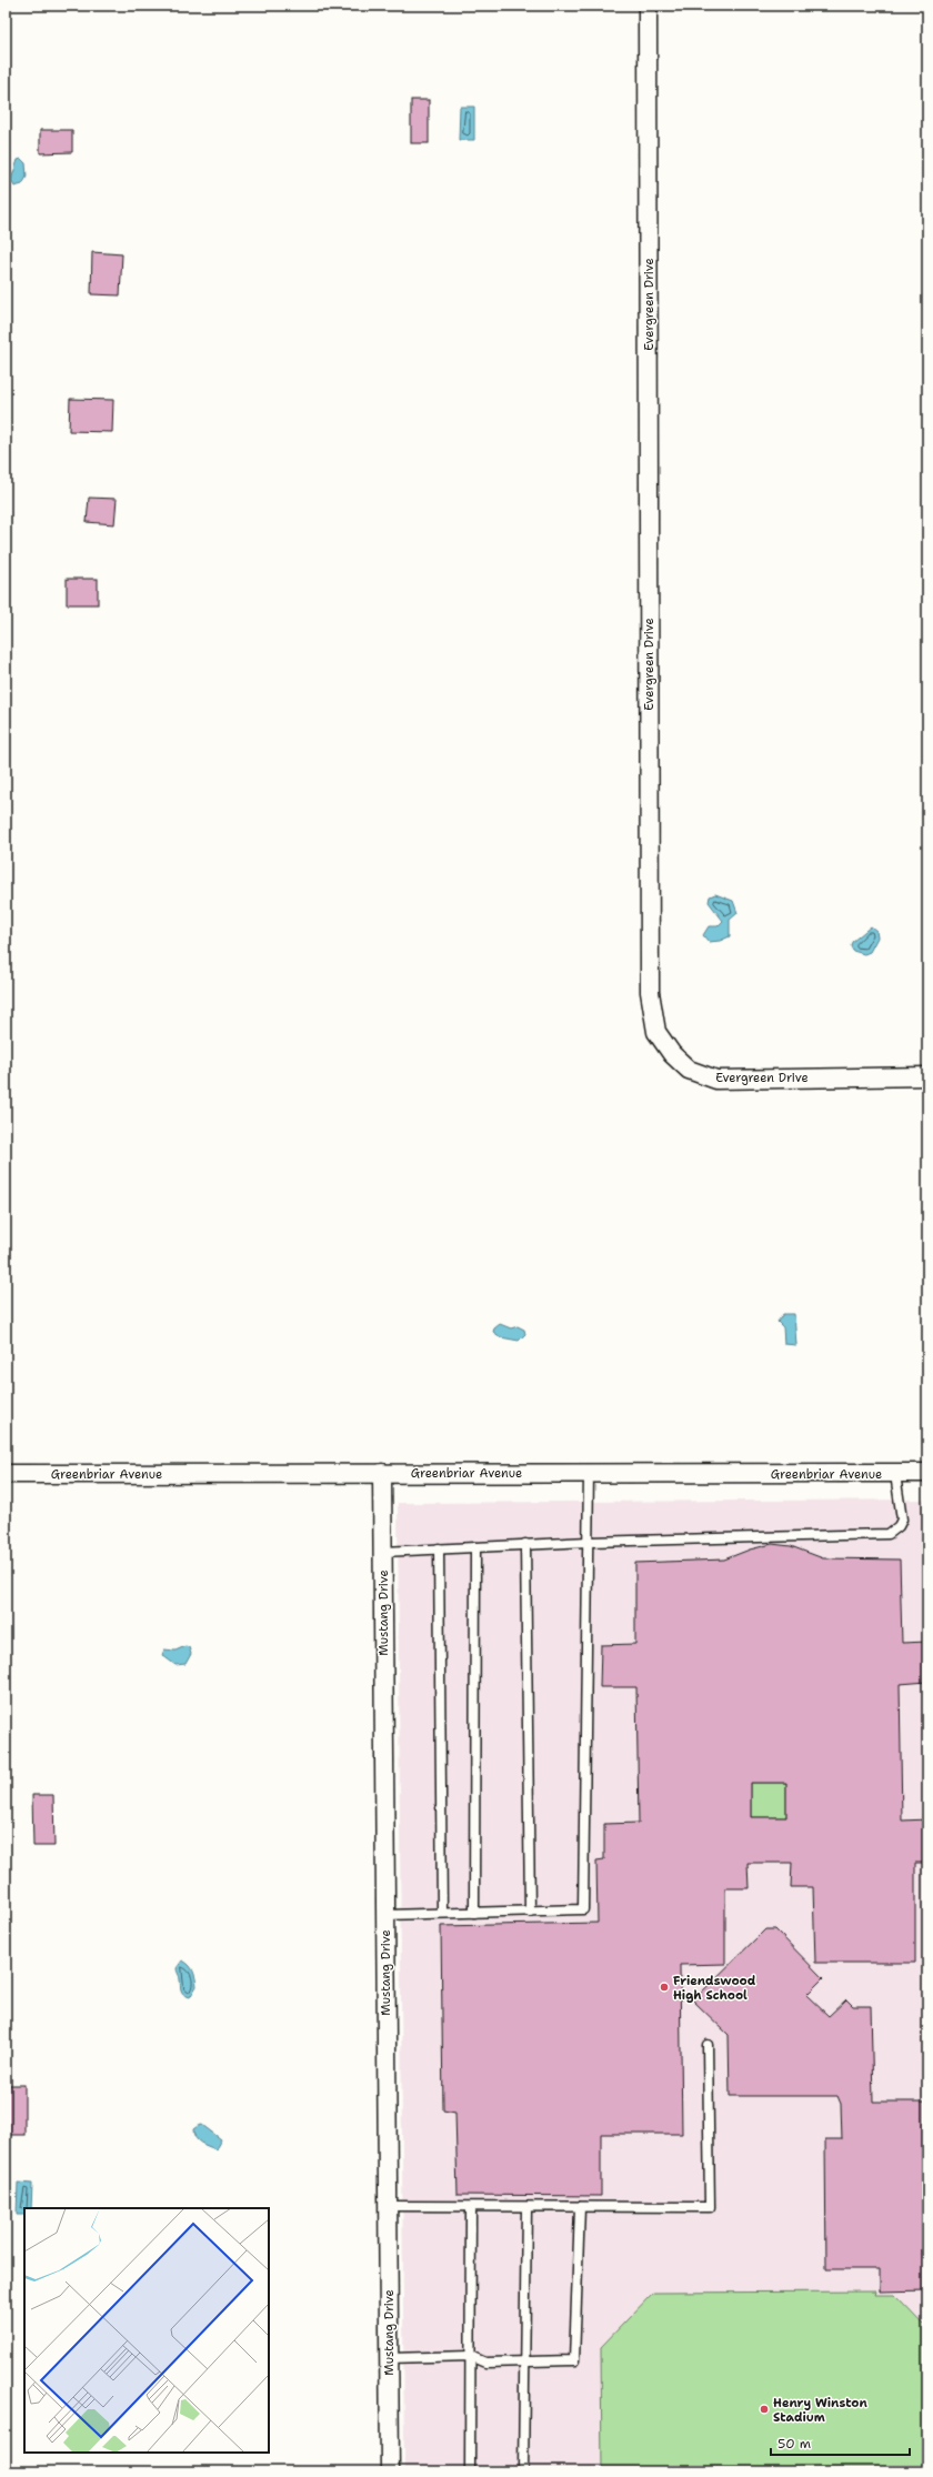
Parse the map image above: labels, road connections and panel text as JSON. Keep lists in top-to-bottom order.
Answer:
{
  "streets": {
    "street": ["Evergreen Drive", "Greenbriar Avenue", "Mustang Drive"]
  },
  "crossings": [
    ["Greenbriar Avenue", "Mustang Drive"]
  ],
  "places": ["Friendswood High School", "Henry Winston Stadium"],
  "scale_bar": "50 m"
}
